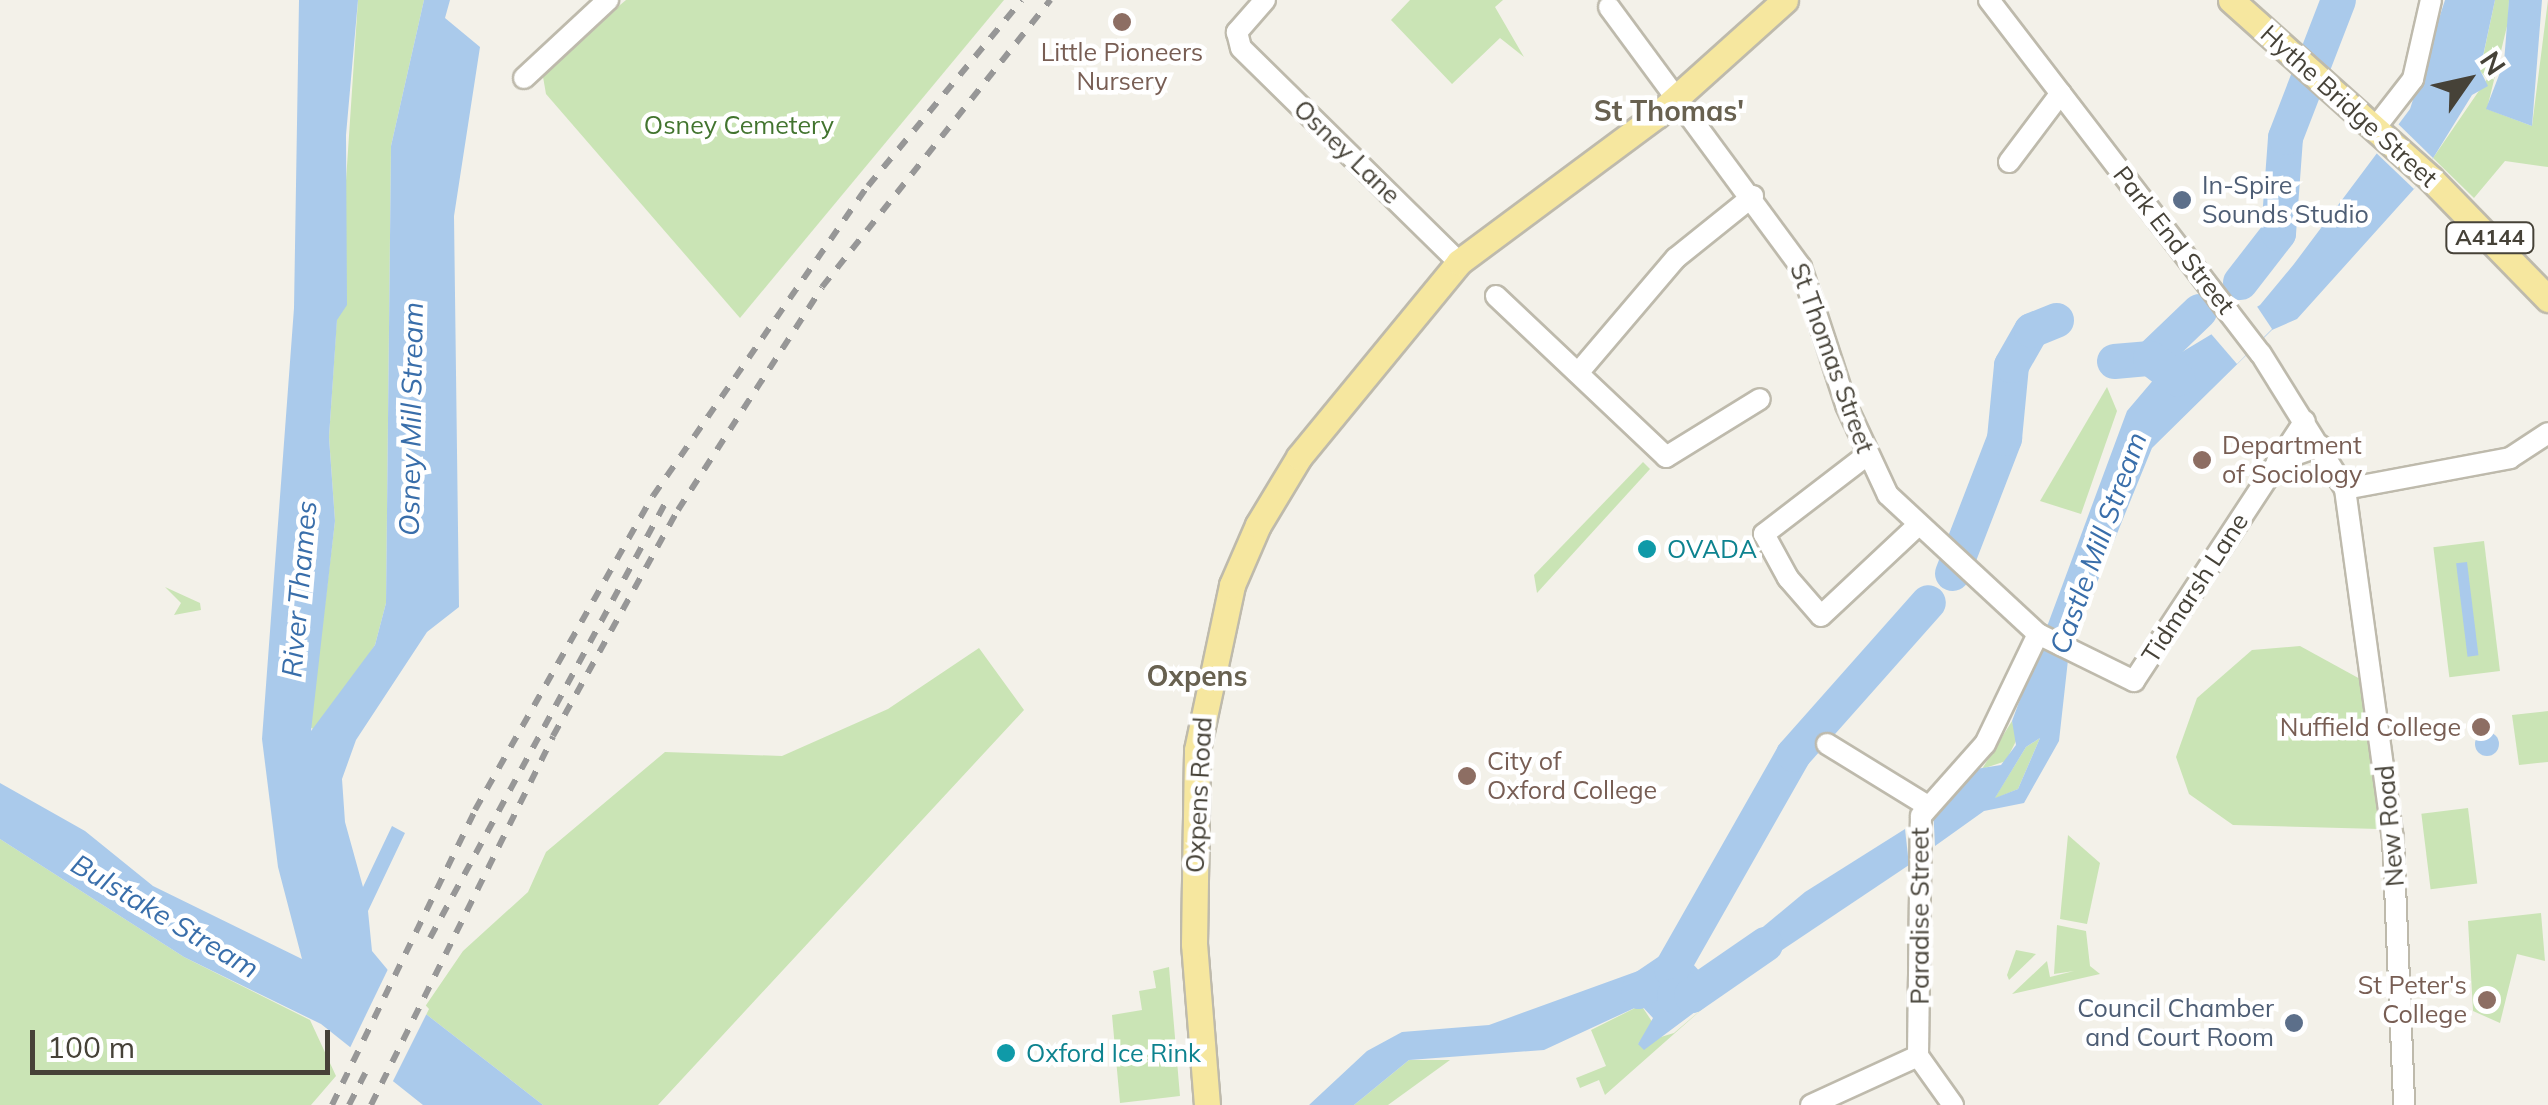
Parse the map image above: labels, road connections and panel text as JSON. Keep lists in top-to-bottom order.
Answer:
{
  "streets": {
    "main road": ["Hythe Bridge Street", "A4144", "Oxpens Road"],
    "street": [
      "Osney Lane",
      "Park End Street",
      "St Thomas Street",
      "Tidmarsh Lane",
      "New Road",
      "Paradise Street"
    ]
  },
  "crossings": [
    ["Osney Lane", "Oxpens Road"],
    ["Park End Street", "Tidmarsh Lane"],
    ["Park End Street", "New Road"],
    ["St Thomas Street", "Tidmarsh Lane"],
    ["St Thomas Street", "Oxpens Road"],
    ["St Thomas Street", "Paradise Street"],
    ["Tidmarsh Lane", "Paradise Street"]
  ],
  "districts": ["St Thomas'", "Oxpens"],
  "water": [
    "Osney Mill Stream",
    "Castle Mill Stream",
    "River Thames",
    "Bulstake Stream"
  ],
  "parks": ["Osney Cemetery"],
  "places": [
    "Little Pioneers Nursery",
    "In-Spire Sounds Studio",
    "Department of Sociology",
    "OVADA",
    "Nuffield College",
    "City of Oxford College",
    "St Peter's College",
    "Council Chamber and Court Room",
    "Oxford Ice Rink"
  ],
  "scale_bar": "100 m",
  "north": "top right"
}
